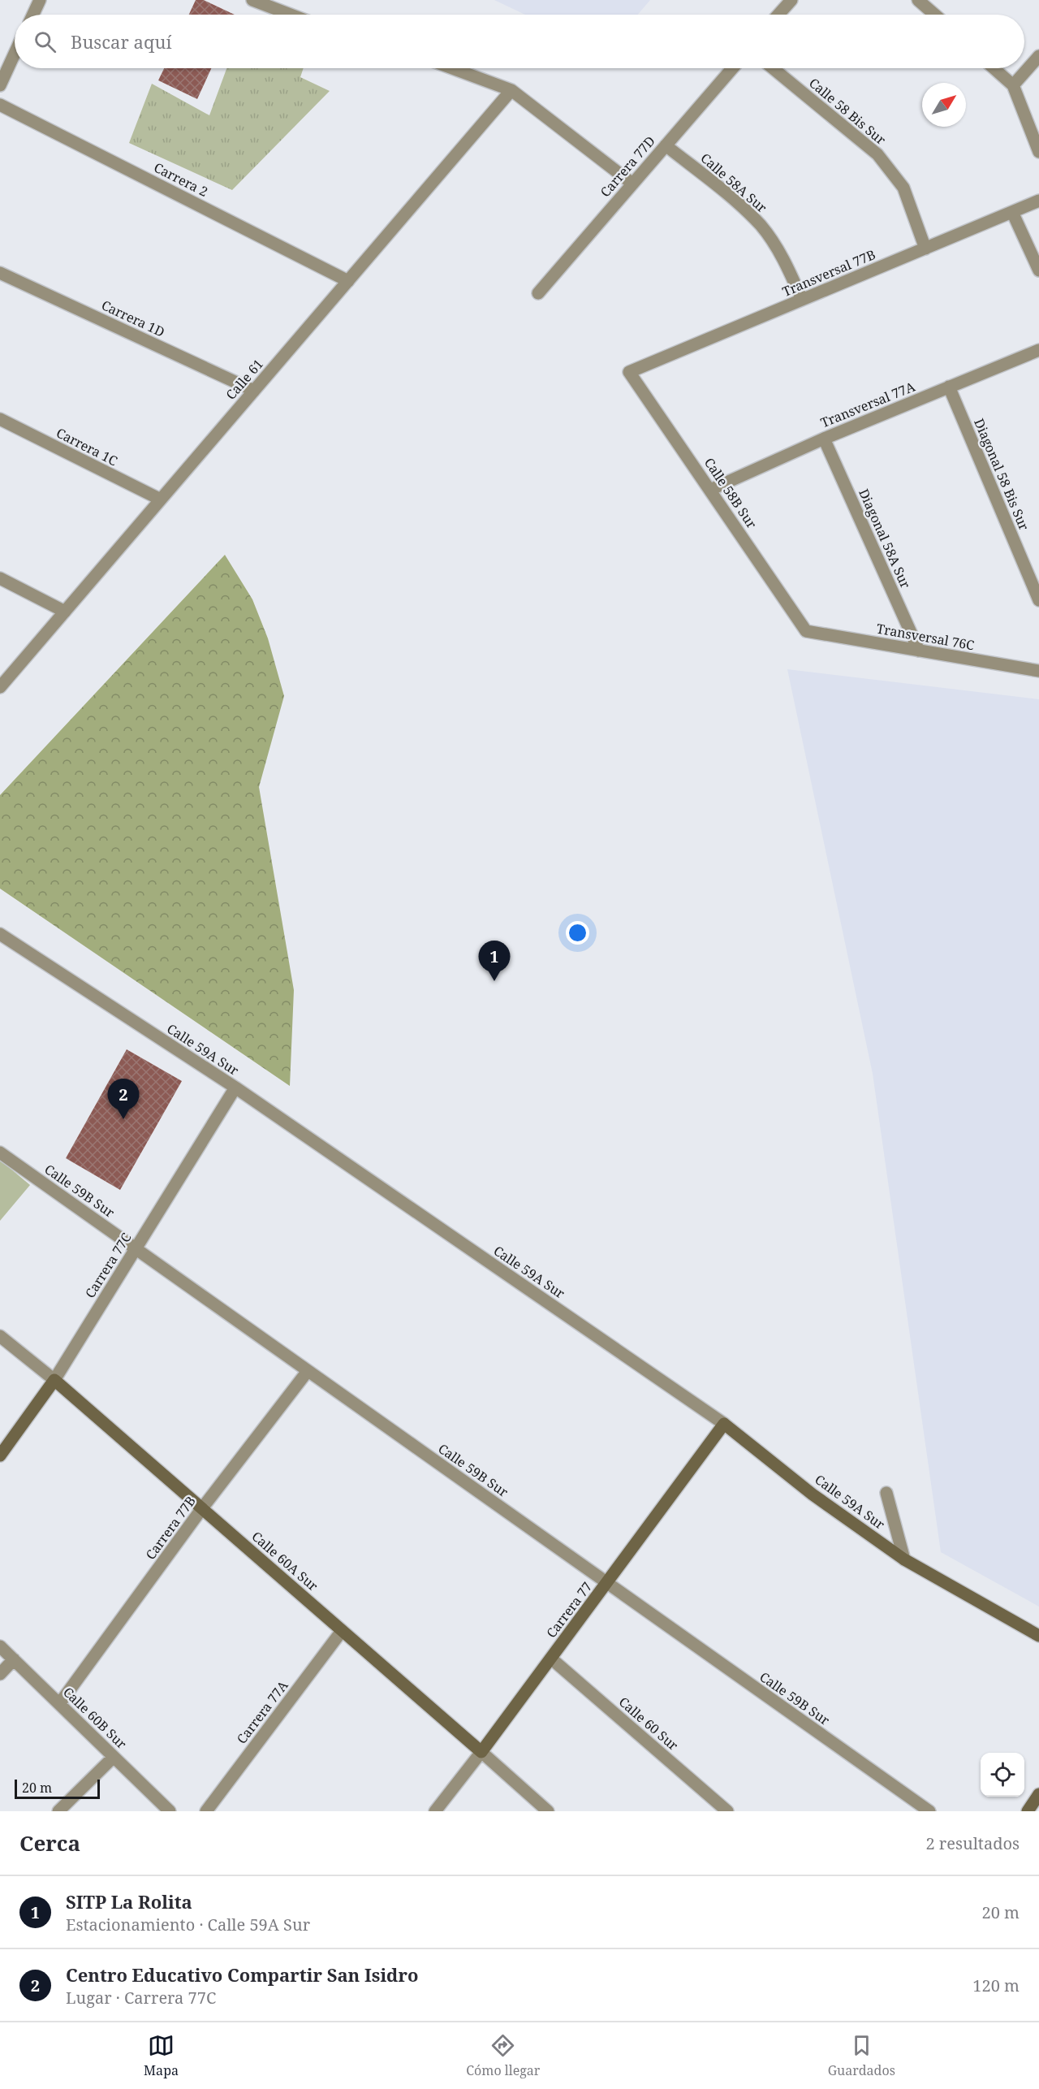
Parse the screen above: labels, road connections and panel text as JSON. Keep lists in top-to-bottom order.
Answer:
{
  "streets": {
    "street": [
      "Calle 58 Bis Sur",
      "Carrera 77D",
      "Carrera 2",
      "Calle 58A Sur",
      "Transversal 77B",
      "Carrera 1D",
      "Calle 61",
      "Transversal 77A",
      "Carrera 1C",
      "Diagonal 58 Bis Sur",
      "Calle 58B Sur",
      "Diagonal 58A Sur",
      "Transversal 76C",
      "Calle 59A Sur",
      "Calle 59B Sur",
      "Carrera 77C",
      "Carrera 77B",
      "Calle 60A Sur",
      "Carrera 77",
      "Carrera 77A",
      "Calle 60B Sur",
      "Calle 60 Sur"
    ]
  },
  "crossings": [
    ["Calle 58 Bis Sur", "Transversal 77B"],
    ["Carrera 77D", "Calle 58A Sur"],
    ["Carrera 2", "Calle 61"],
    ["Calle 58A Sur", "Transversal 77B"],
    ["Transversal 77B", "Calle 58B Sur"],
    ["Carrera 1D", "Calle 61"],
    ["Calle 61", "Carrera 1C"],
    ["Transversal 77A", "Diagonal 58 Bis Sur"],
    ["Transversal 77A", "Calle 58B Sur"],
    ["Transversal 77A", "Diagonal 58A Sur"],
    ["Calle 58B Sur", "Transversal 76C"],
    ["Diagonal 58A Sur", "Transversal 76C"],
    ["Calle 59A Sur", "Carrera 77C"],
    ["Calle 59A Sur", "Carrera 77"],
    ["Calle 59B Sur", "Carrera 77C"],
    ["Calle 59B Sur", "Carrera 77B"],
    ["Calle 59B Sur", "Carrera 77"],
    ["Carrera 77C", "Calle 60A Sur"],
    ["Carrera 77B", "Calle 60A Sur"],
    ["Carrera 77B", "Calle 60B Sur"],
    ["Calle 60A Sur", "Carrera 77"],
    ["Calle 60A Sur", "Carrera 77A"],
    ["Carrera 77", "Calle 60 Sur"]
  ],
  "scale_bar": "20 m",
  "north": "top right",
  "page": {
    "search": "Buscar aquí",
    "pins": ["1", "2"],
    "scale": "20 m",
    "heading": ["Cerca", "2 resultados"],
    "list": [
      {
        "mark": "1",
        "name": "SITP La Rolita",
        "note": "Estacionamiento · Calle 59A Sur",
        "value": "20 m"
      },
      {
        "mark": "2",
        "name": "Centro Educativo Compartir San Isidro",
        "note": "Lugar · Carrera 77C",
        "value": "120 m"
      }
    ],
    "nav": ["Mapa", "Cómo llegar", "Guardados"]
  }
}
